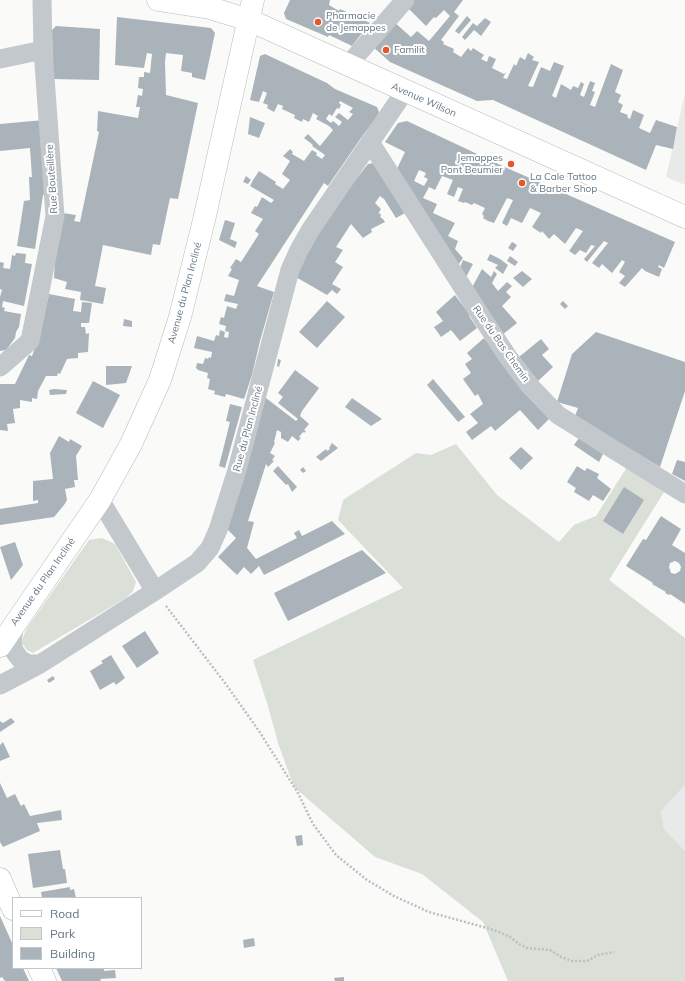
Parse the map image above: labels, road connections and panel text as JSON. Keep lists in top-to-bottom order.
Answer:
{
  "streets": {
    "street": [
      "Avenue Wilson",
      "Rue Bouteillère",
      "Avenue du Plan Incliné",
      "Rue du Bas Chemin",
      "Rue du Plan Incliné"
    ]
  },
  "crossings": [
    ["Avenue Wilson", "Avenue du Plan Incliné"],
    ["Avenue Wilson", "Rue du Plan Incliné"],
    ["Rue du Bas Chemin", "Rue du Plan Incliné"]
  ],
  "places": [
    "Pharmacie de Jemappes",
    "Familit",
    "Jemappes Pont Beumier",
    "La Cale Tattoo & Barber Shop"
  ],
  "legend": ["Road", "Park", "Building"]
}
